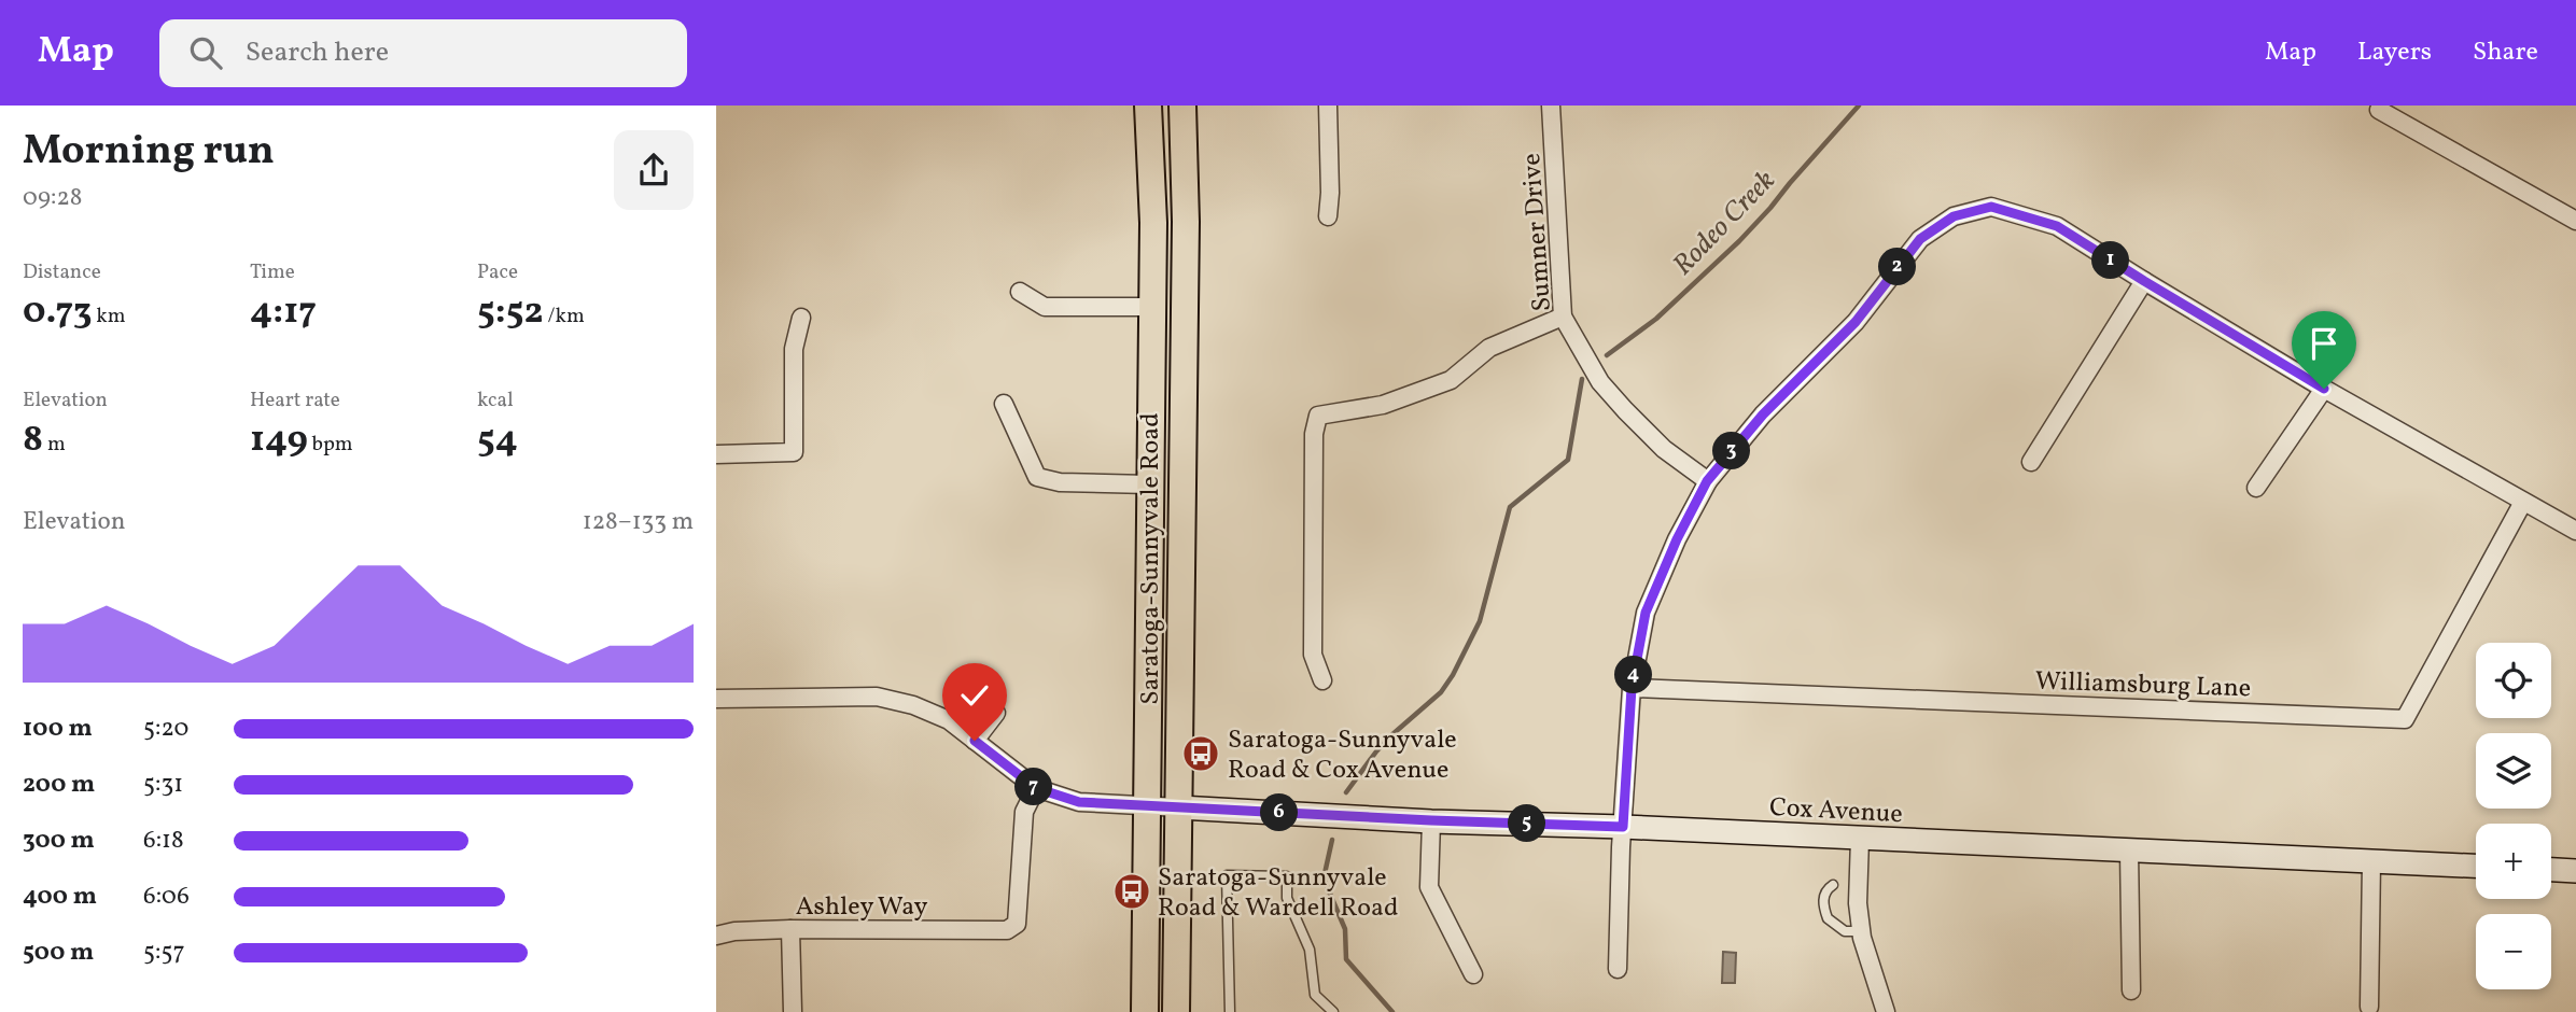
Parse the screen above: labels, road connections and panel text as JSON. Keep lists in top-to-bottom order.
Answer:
{
  "streets": {
    "main road": ["Saratoga-Sunnyvale Road", "Cox Avenue"],
    "street": ["Sumner Drive", "Williamsburg Lane", "Ashley Way"]
  },
  "crossings": [
    ["Saratoga-Sunnyvale Road", "Cox Avenue"]
  ],
  "water": ["Rodeo Creek"],
  "places": {
    "bus stop": ["Saratoga-Sunnyvale Road & Cox Avenue", "Saratoga-Sunnyvale Road & Wardell Road"]
  },
  "page": {
    "header": "Map",
    "search": "Search here",
    "nav": ["Map", "Layers", "Share"],
    "heading": ["Morning run", "09:28"],
    "stats": [
      ["Distance", "0.73 km"],
      ["Time", "4:17"],
      ["Pace", "5:52 /km"],
      ["Elevation", "8 m"],
      ["Heart rate", "149 bpm"],
      ["kcal", "54"]
    ],
    "pins": [
      "1",
      "2",
      "3",
      "4",
      "7",
      "6",
      "5"
    ],
    "chart": ["Elevation", "128–133 m"],
    "map_buttons": ["+", "−"],
    "list": [
      {
        "name": "100 m",
        "note": "5:20"
      },
      {
        "name": "200 m",
        "note": "5:31"
      },
      {
        "name": "300 m",
        "note": "6:18"
      },
      {
        "name": "400 m",
        "note": "6:06"
      },
      {
        "name": "500 m",
        "note": "5:57"
      }
    ]
  }
}
